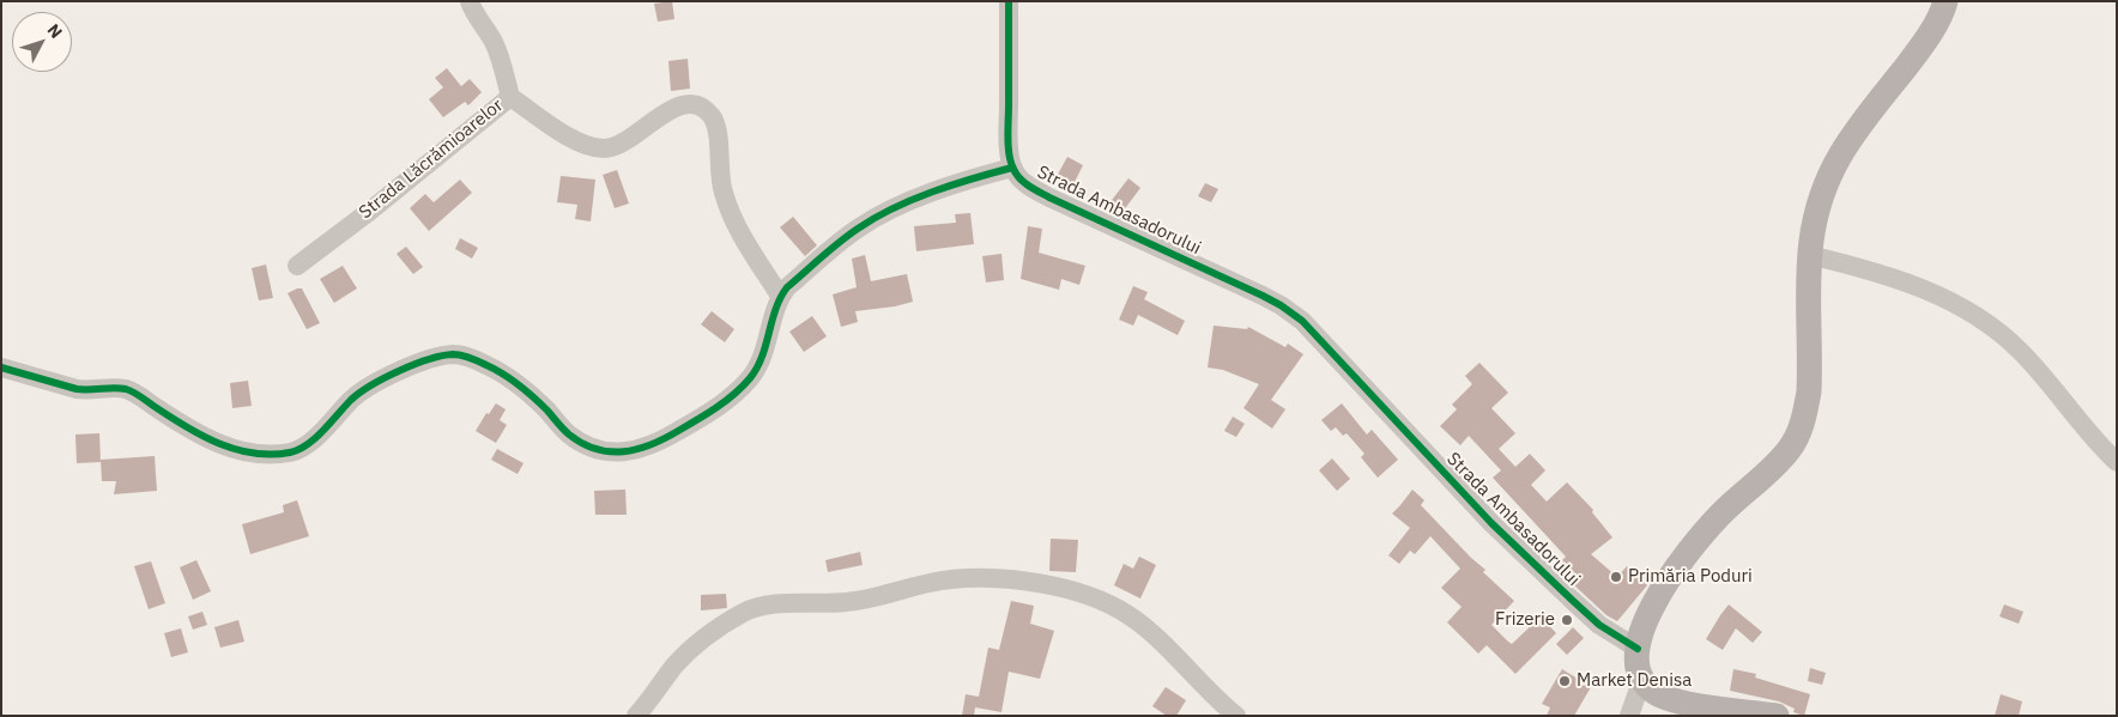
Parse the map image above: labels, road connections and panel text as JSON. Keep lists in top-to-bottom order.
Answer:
{
  "streets": {
    "street": ["Strada Lăcrămioarelor", "Strada Ambasadorului"]
  },
  "crossings": [
    ["Strada Lăcrămioarelor", "Strada Ambasadorului"]
  ],
  "places": ["Primăria Poduri", "Frizerie", "Market Denisa"],
  "north": "top right"
}
